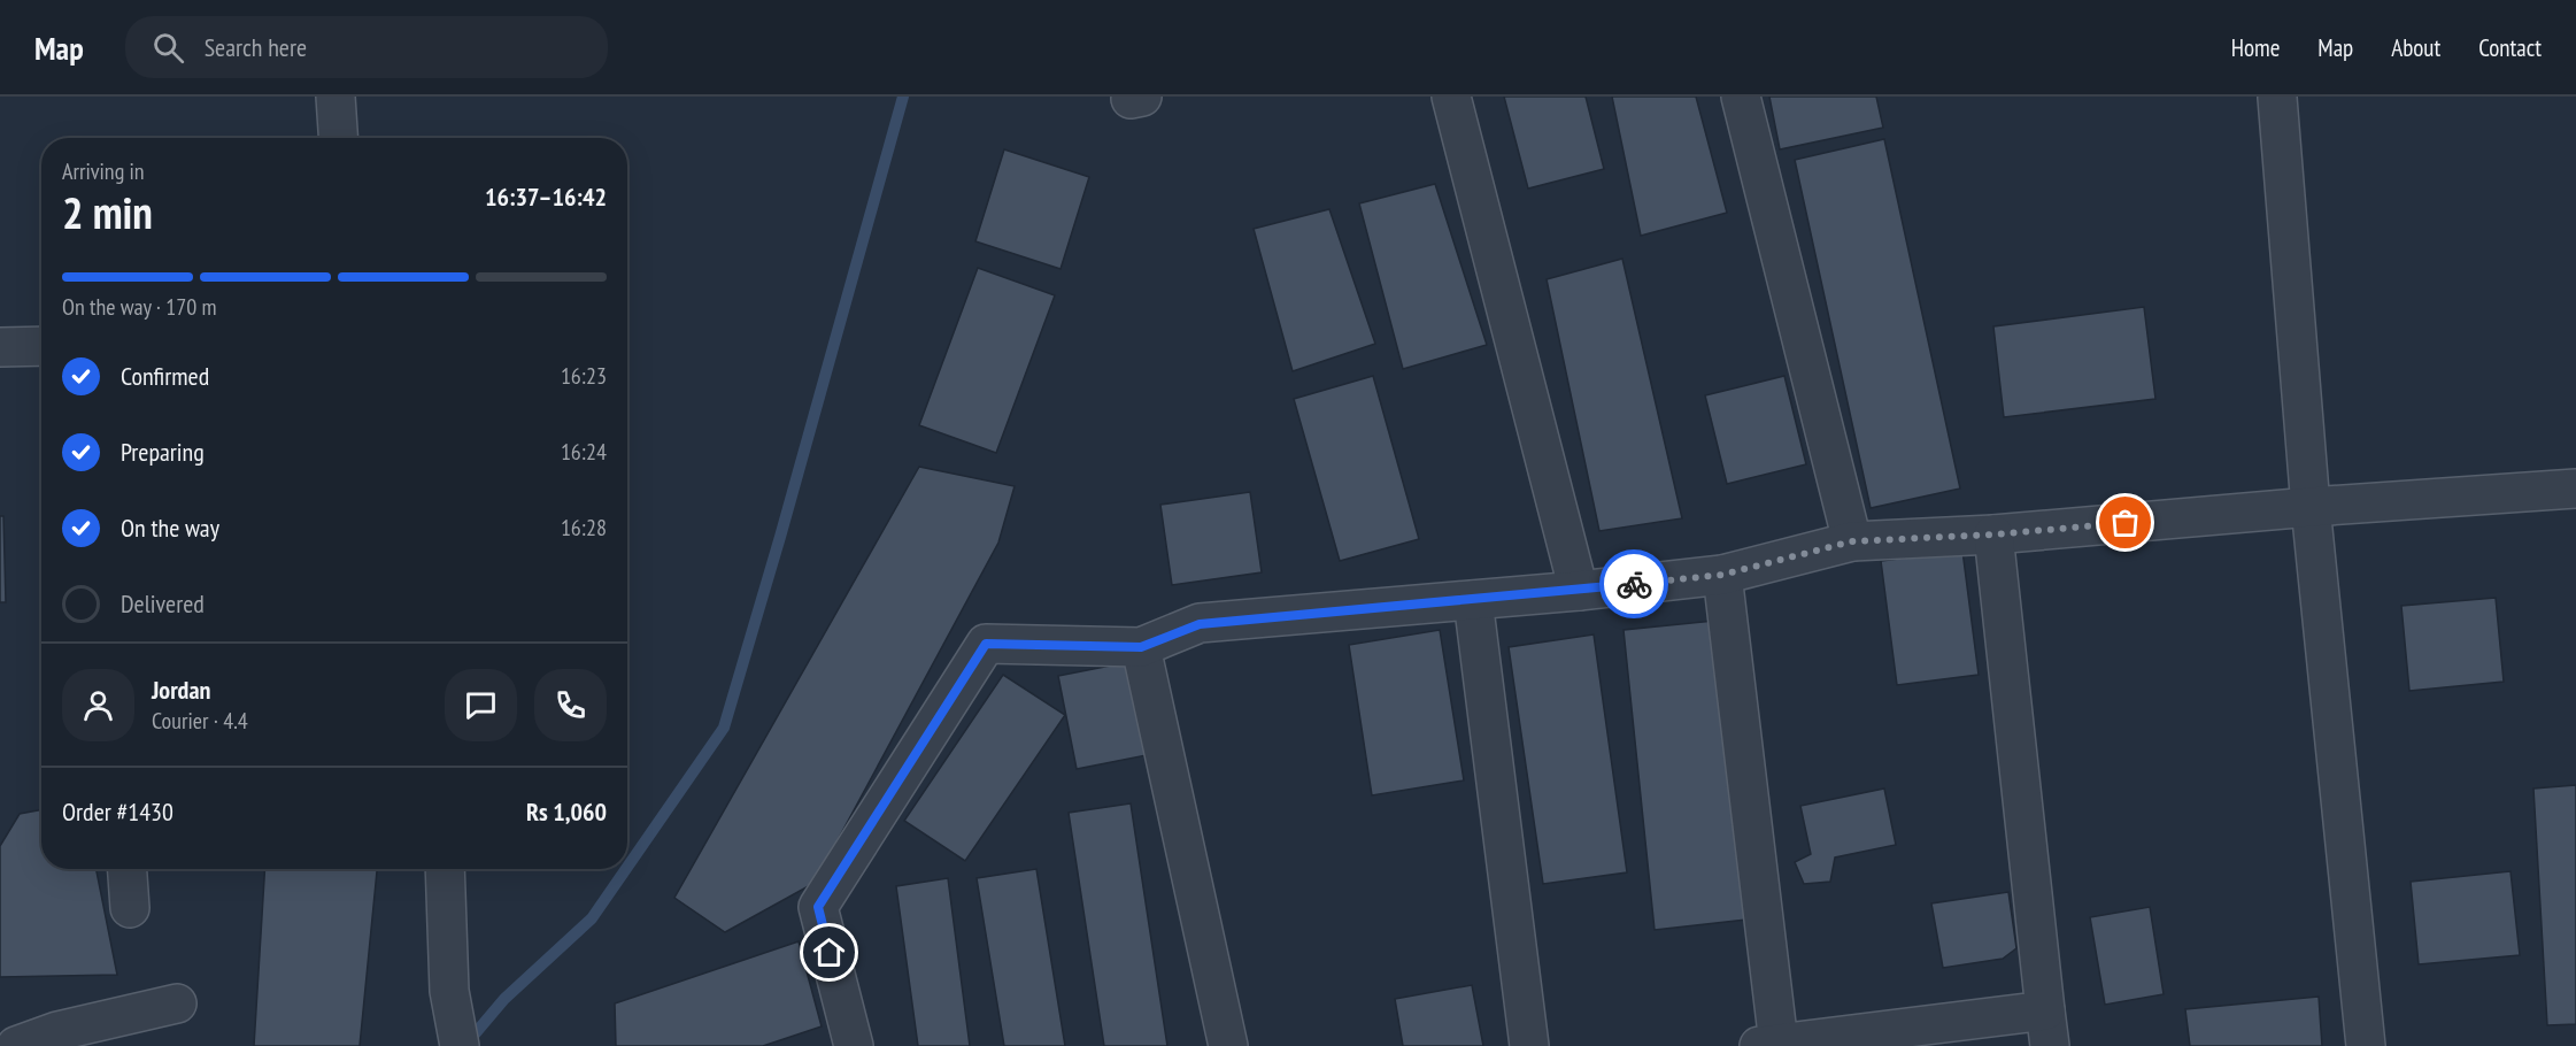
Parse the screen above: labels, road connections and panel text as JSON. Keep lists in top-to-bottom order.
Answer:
{
  "page": {
    "header": "Map",
    "search": "Search here",
    "nav": [
      "Home",
      "Map",
      "About",
      "Contact"
    ],
    "heading": ["2 min", "Arriving in", "16:37–16:42"],
    "panel": [
      "Jordan",
      "Courier · 4.4",
      "Order #1430",
      "Rs 1,060"
    ],
    "bar": "On the way · 170 m",
    "list": [
      ["Confirmed", "16:23"],
      ["Preparing", "16:24"],
      ["On the way", "16:28"],
      "Delivered"
    ]
  }
}
